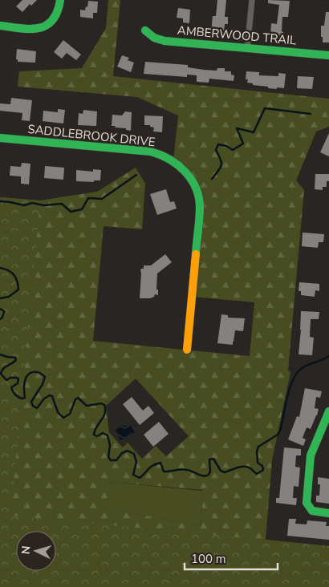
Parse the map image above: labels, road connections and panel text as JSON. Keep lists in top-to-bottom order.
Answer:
{
  "streets": {
    "street": ["AMBERWOOD TRAIL", "SADDLEBROOK DRIVE"]
  },
  "scale_bar": "100 m",
  "north": "left"
}
